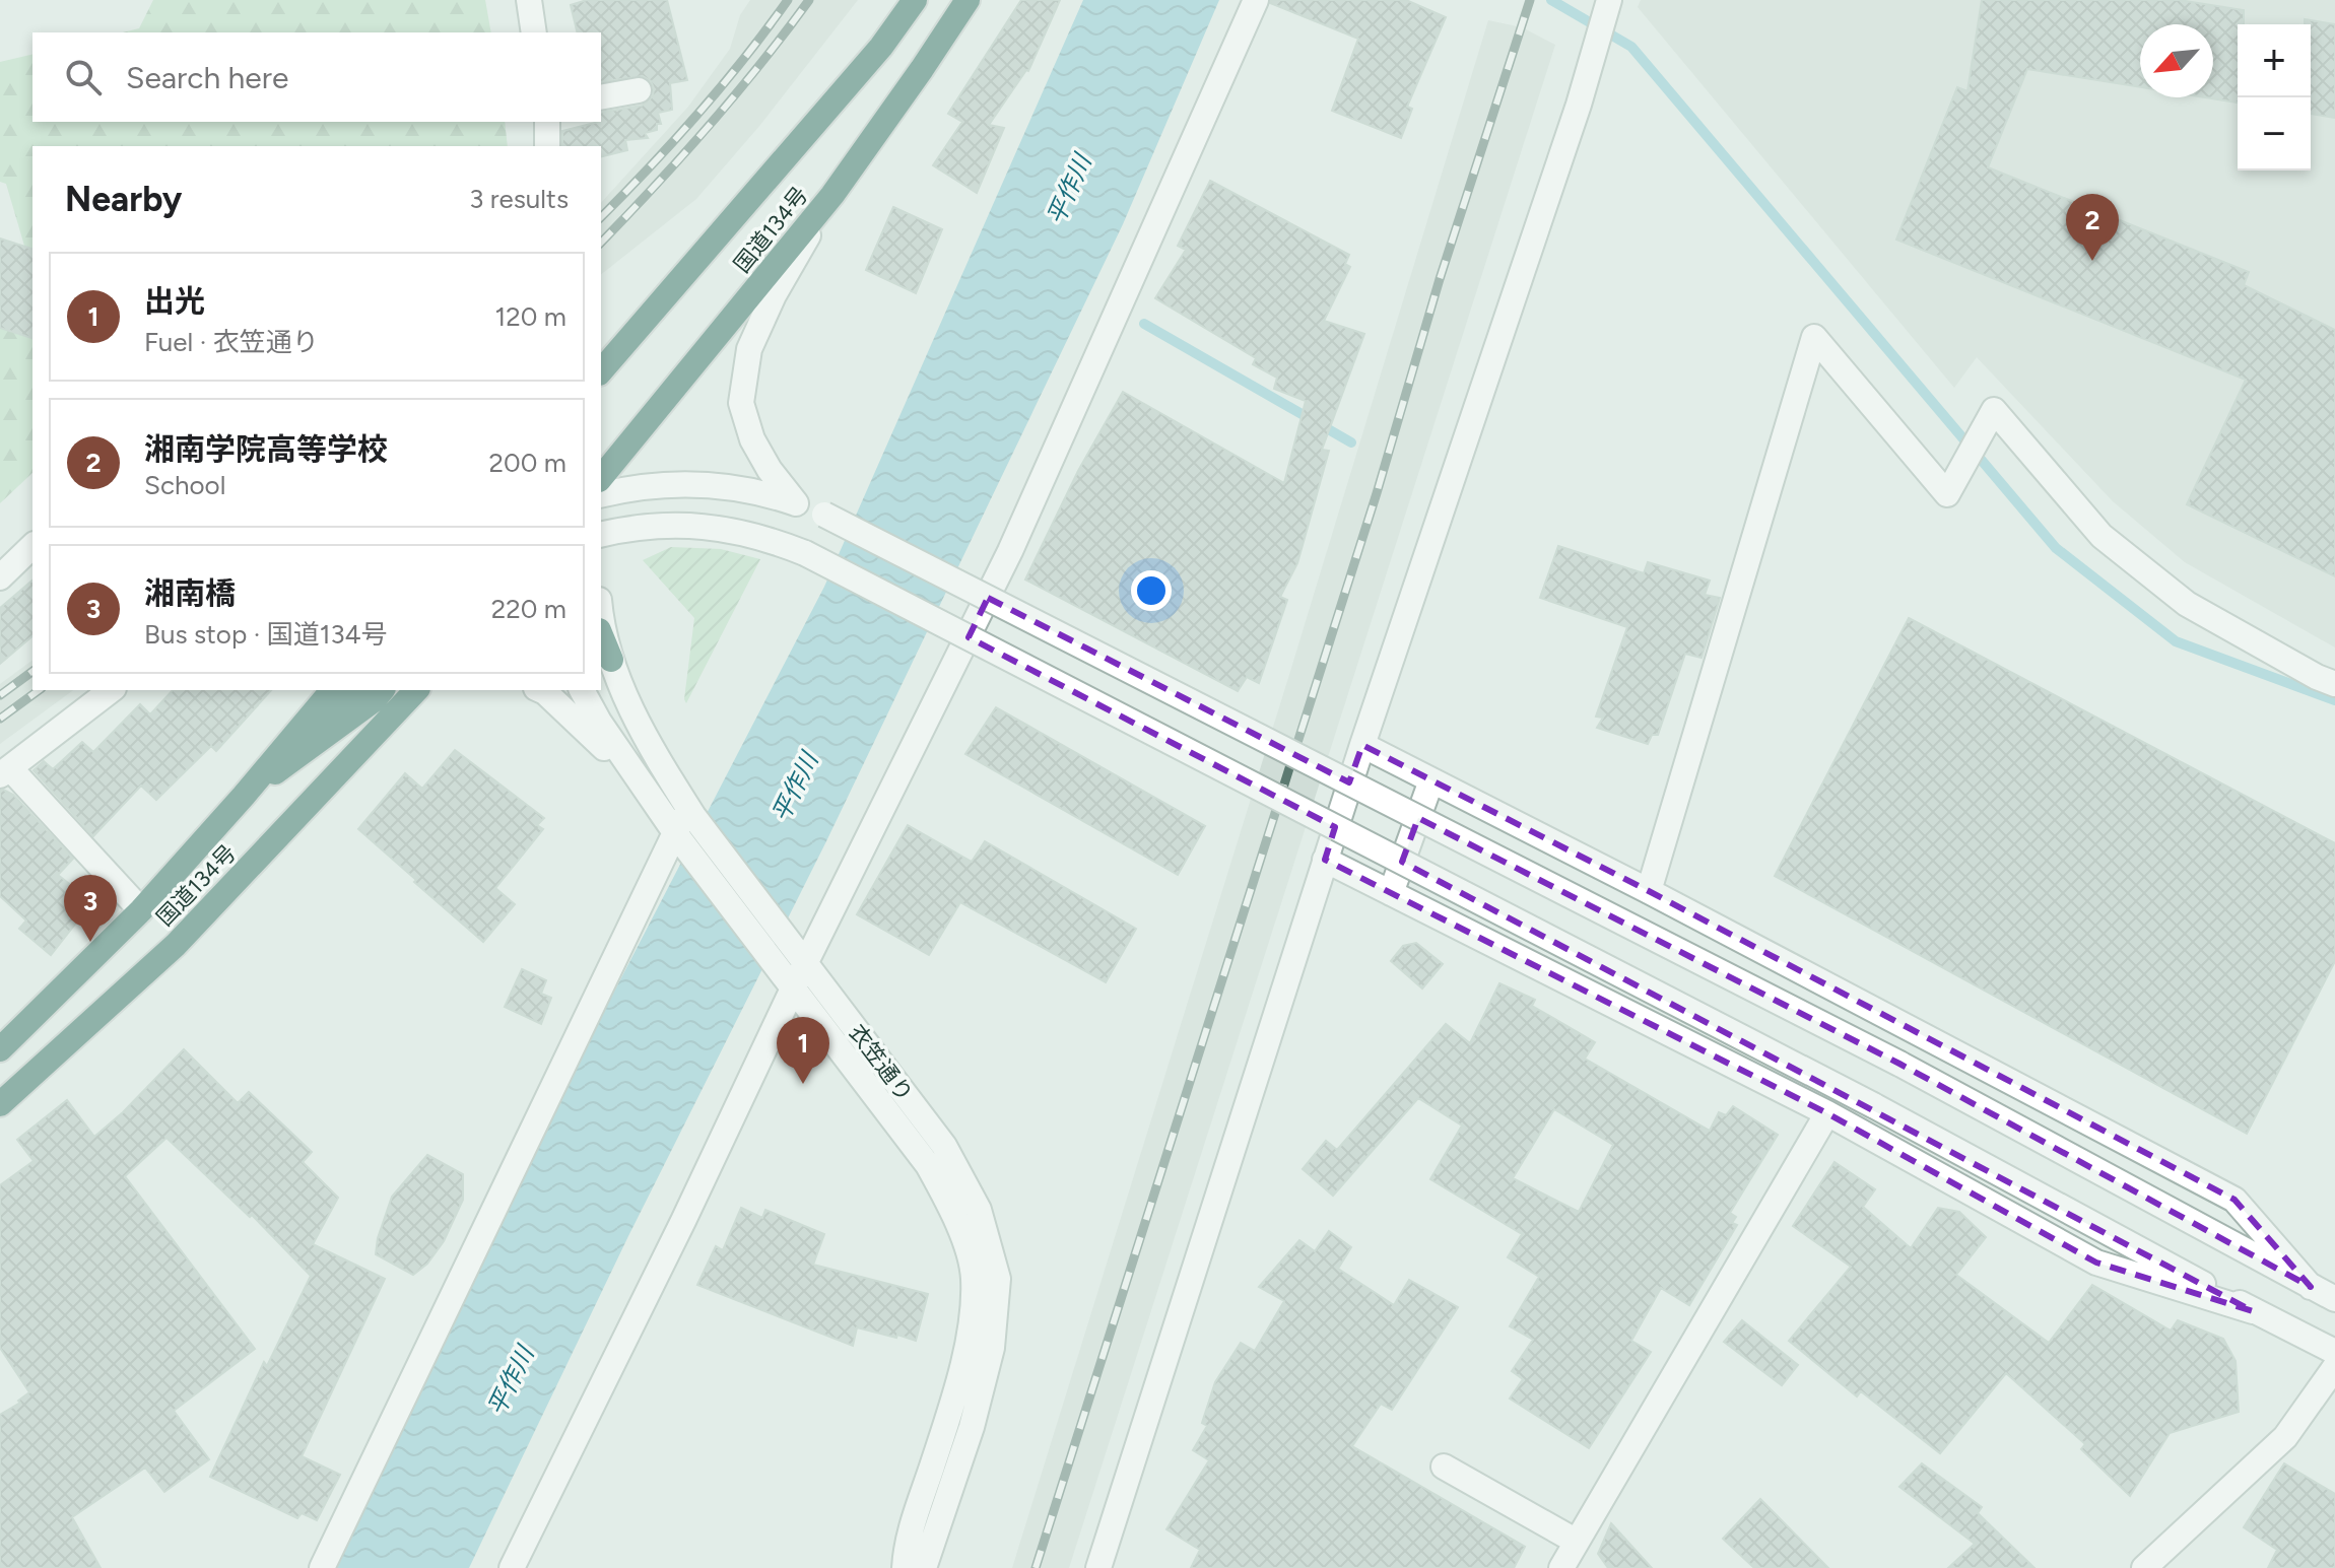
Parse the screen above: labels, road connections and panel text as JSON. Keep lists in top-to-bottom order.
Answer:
{
  "streets": {
    "highway": ["国道134号"],
    "street": ["衣笠通り"]
  },
  "water": ["平作川"],
  "north": "bottom left",
  "page": {
    "map_buttons": ["+", "−"],
    "search": "Search here",
    "heading": ["Nearby", "3 results"],
    "pins": ["2", "3", "1"],
    "list": [
      {
        "mark": "1",
        "name": "出光",
        "note": "Fuel · 衣笠通り",
        "value": "120 m"
      },
      {
        "mark": "2",
        "name": "湘南学院高等学校",
        "note": "School",
        "value": "200 m"
      },
      {
        "mark": "3",
        "name": "湘南橋",
        "note": "Bus stop · 国道134号",
        "value": "220 m"
      }
    ]
  }
}
